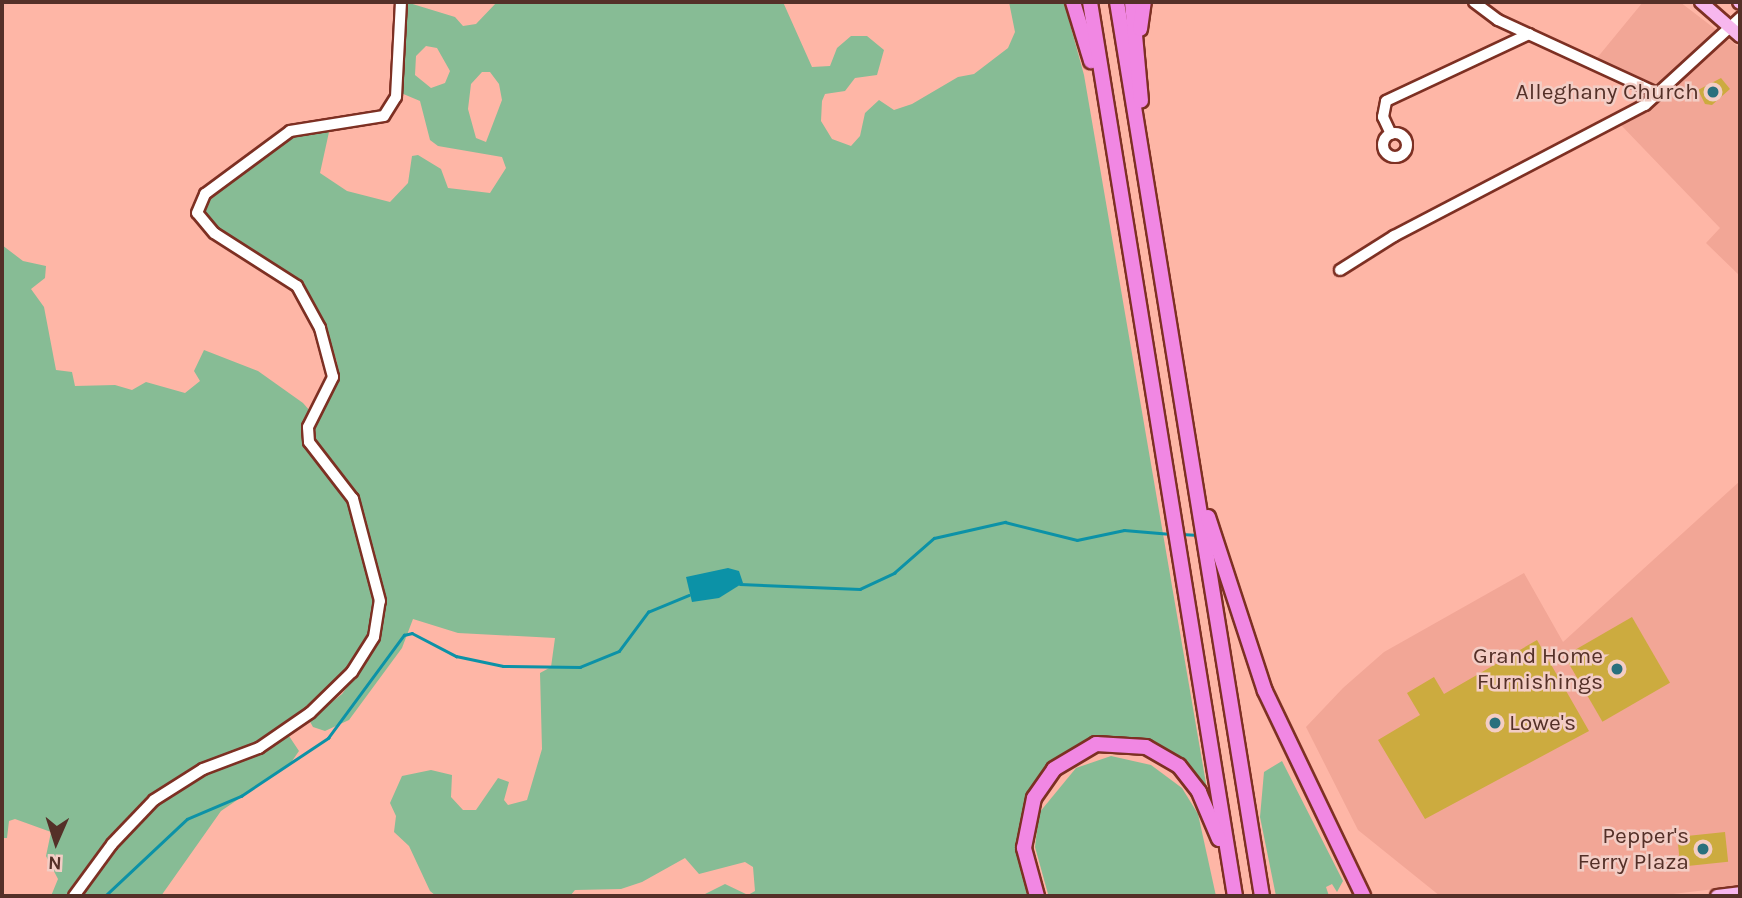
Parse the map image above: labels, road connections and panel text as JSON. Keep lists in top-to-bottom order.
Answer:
{
  "places": [
    "Alleghany Church",
    "Grand Home Furnishings",
    "Lowe's",
    "Pepper's Ferry Plaza"
  ],
  "north": "bottom"
}
